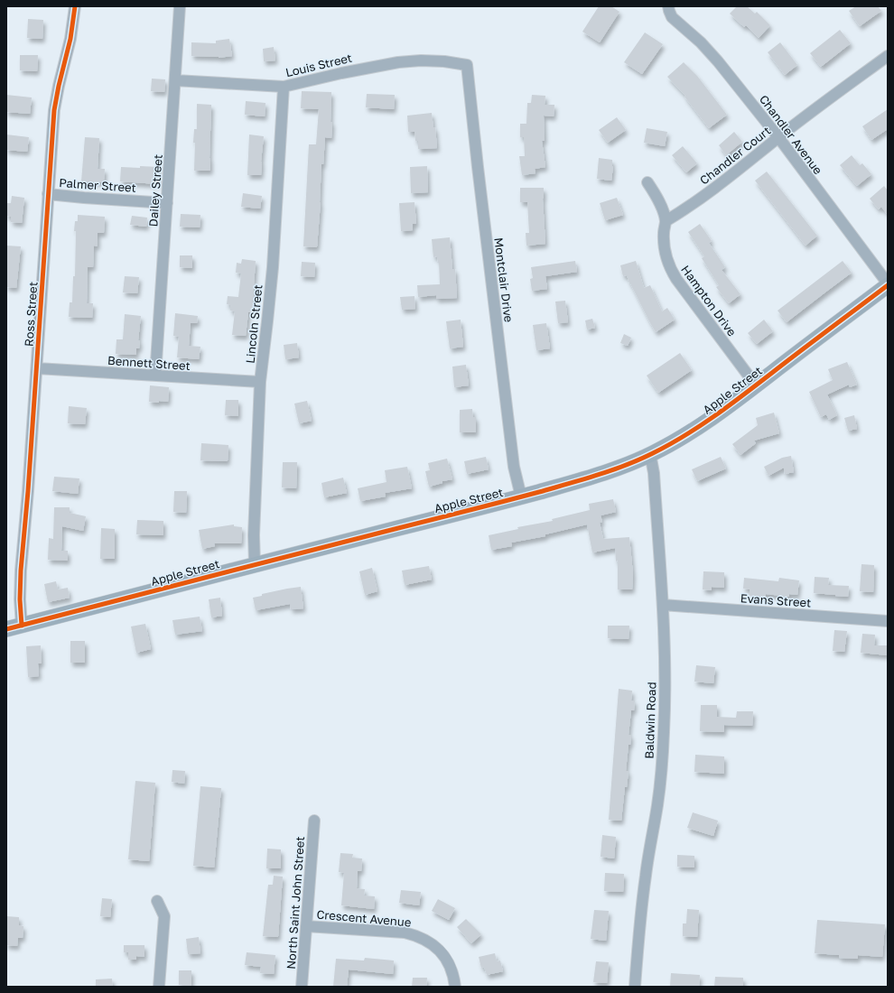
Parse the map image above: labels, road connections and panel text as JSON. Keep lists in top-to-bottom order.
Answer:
{
  "streets": {
    "street": [
      "Louis Street",
      "Chandler Avenue",
      "Chandler Court",
      "Palmer Street",
      "Dailey Street",
      "Montclair Drive",
      "Hampton Drive",
      "Ross Street",
      "Lincoln Street",
      "Bennett Street",
      "Apple Street",
      "Evans Street",
      "Baldwin Road",
      "North Saint John Street",
      "Crescent Avenue"
    ]
  },
  "crossings": [
    ["Louis Street", "Dailey Street"],
    ["Louis Street", "Montclair Drive"],
    ["Louis Street", "Lincoln Street"],
    ["Chandler Avenue", "Chandler Court"],
    ["Chandler Avenue", "Apple Street"],
    ["Chandler Court", "Hampton Drive"],
    ["Palmer Street", "Dailey Street"],
    ["Palmer Street", "Ross Street"],
    ["Dailey Street", "Bennett Street"],
    ["Montclair Drive", "Apple Street"],
    ["Hampton Drive", "Apple Street"],
    ["Ross Street", "Bennett Street"],
    ["Ross Street", "Apple Street"],
    ["Lincoln Street", "Bennett Street"],
    ["Lincoln Street", "Apple Street"],
    ["Apple Street", "Baldwin Road"],
    ["Evans Street", "Baldwin Road"],
    ["North Saint John Street", "Crescent Avenue"]
  ]
}
